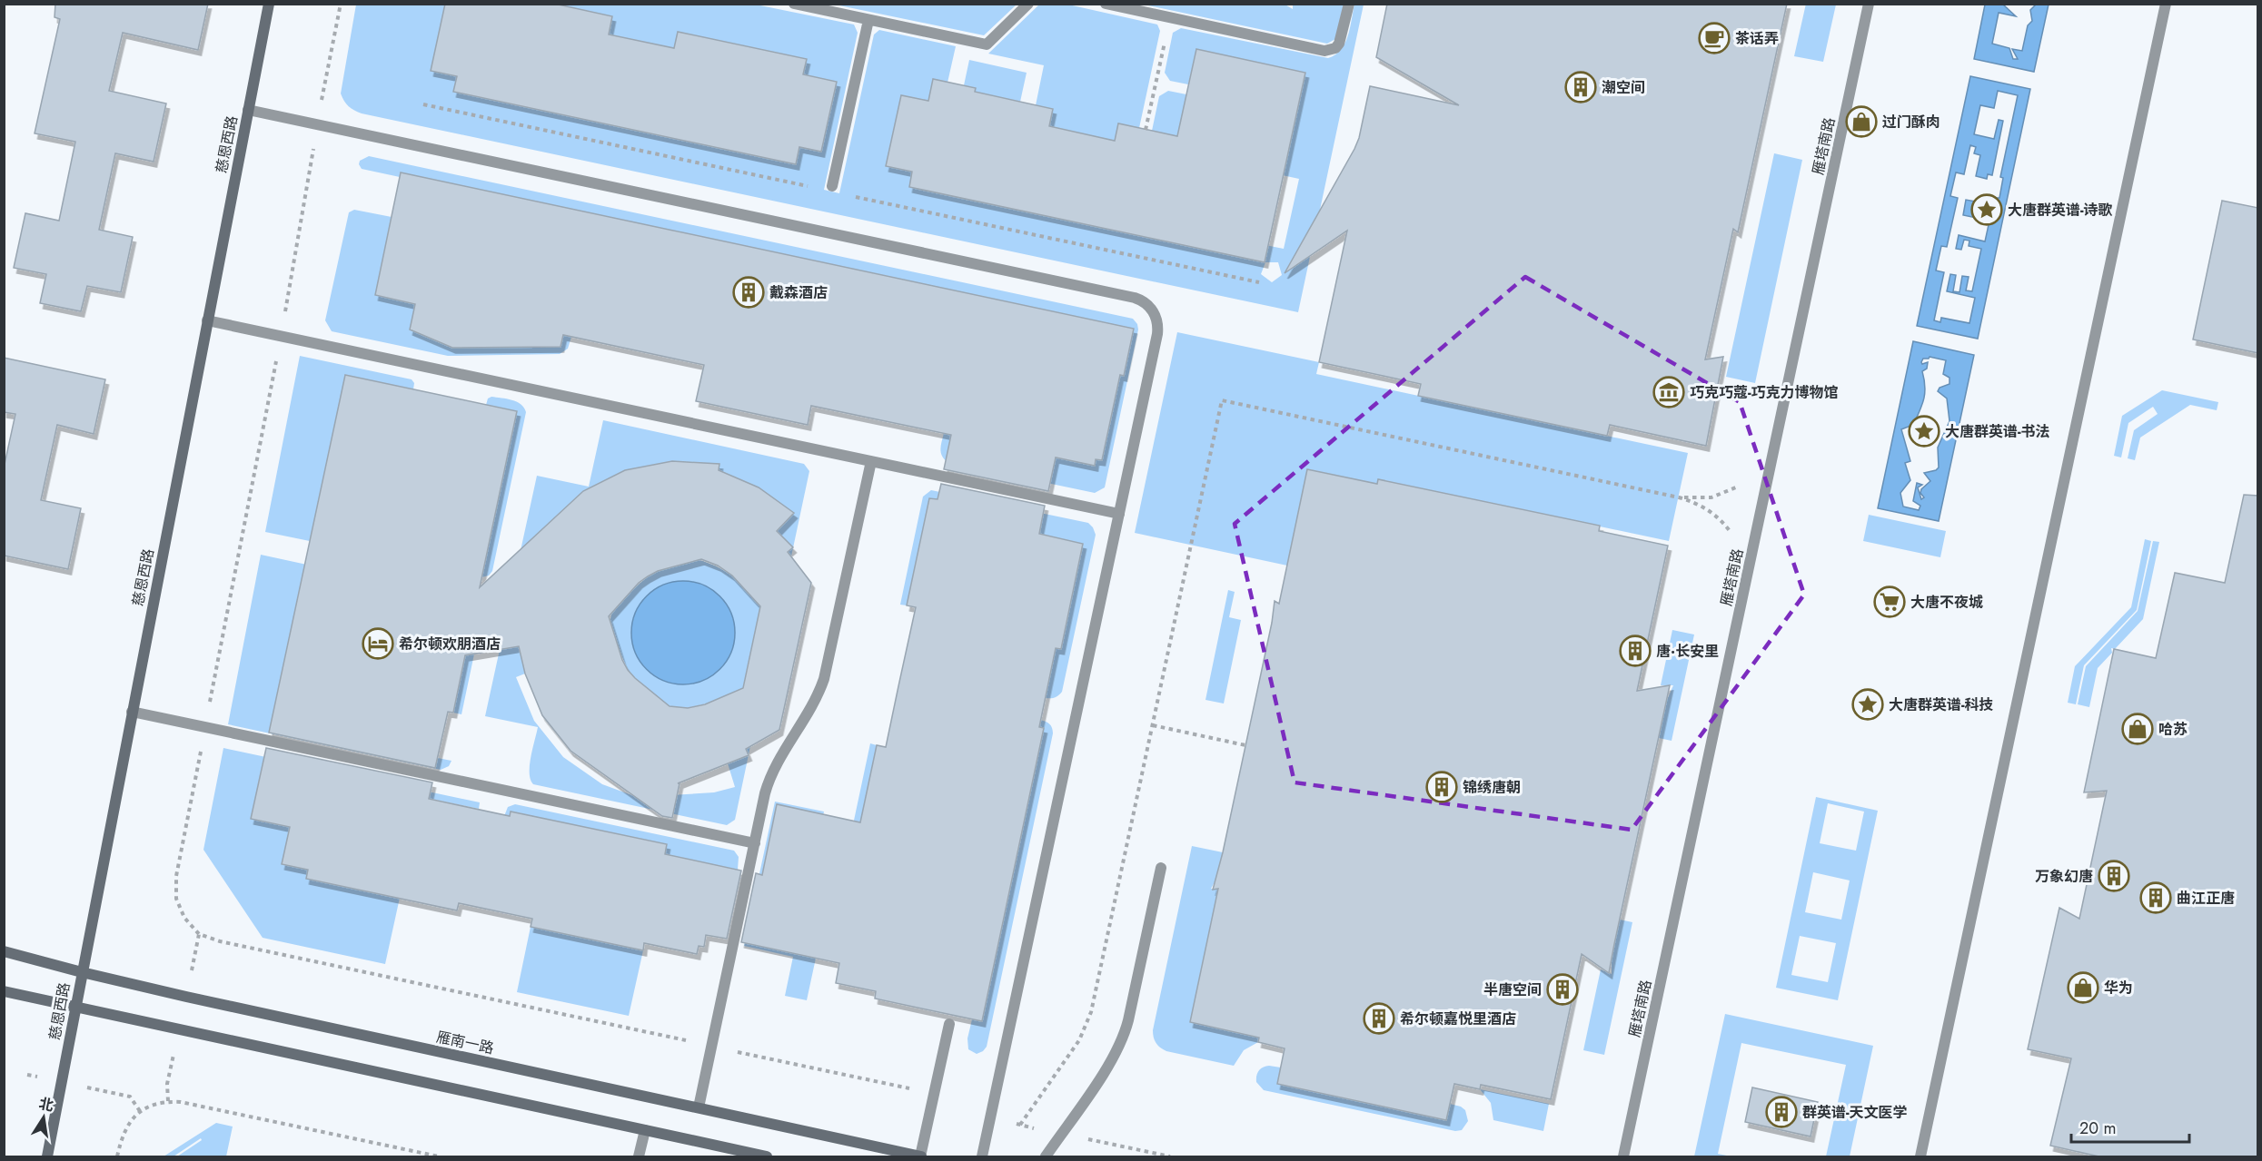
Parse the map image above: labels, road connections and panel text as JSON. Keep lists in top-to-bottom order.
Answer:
{
  "streets": {
    "main road": ["慈恩西路", "雁南一路"],
    "street": ["雁塔南路"]
  },
  "crossings": [
    ["慈恩西路", "雁南一路"]
  ],
  "places": {
    "cafe": ["茶话弄"],
    "building": [
      "潮空间",
      "戴森酒店",
      "唐·长安里",
      "锦绣唐朝",
      "万象幻唐",
      "曲江正唐",
      "半唐空间",
      "希尔顿嘉悦里酒店",
      "群英谱-天文医学"
    ],
    "shop": ["过门酥肉", "哈苏", "华为"],
    "place": ["大唐群英谱-诗歌", "大唐群英谱-书法", "大唐群英谱-科技"],
    "museum": ["巧克巧蔻-巧克力博物馆"],
    "supermarket": ["大唐不夜城"],
    "hotel": ["希尔顿欢朋酒店"]
  },
  "scale_bar": "20 m",
  "north": "top"
}
